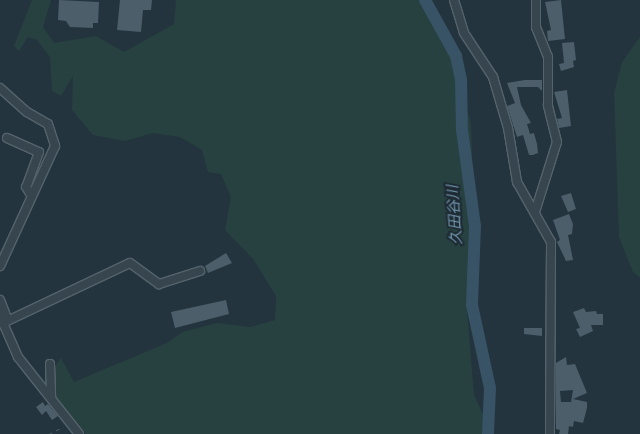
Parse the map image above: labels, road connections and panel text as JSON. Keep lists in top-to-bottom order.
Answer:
{
  "water": ["久田谷川"]
}
